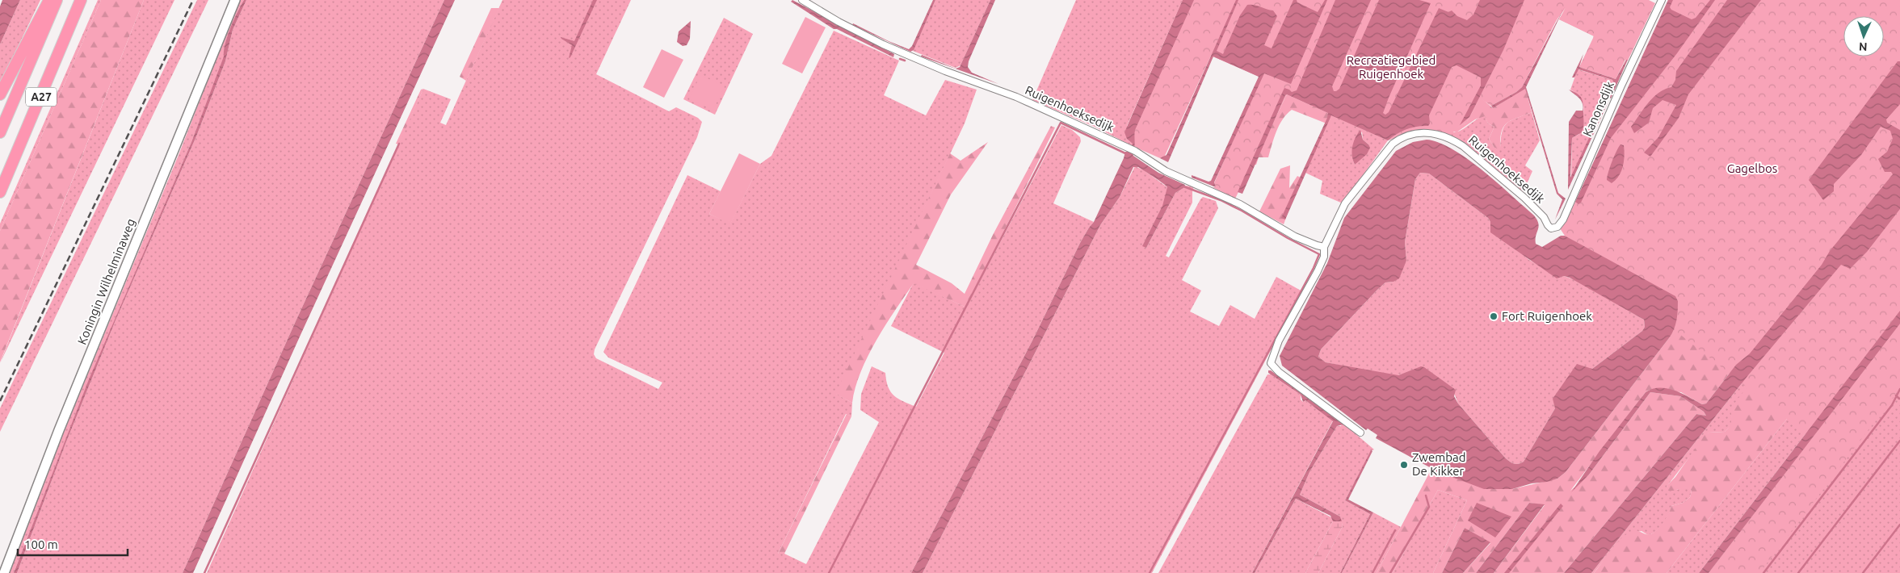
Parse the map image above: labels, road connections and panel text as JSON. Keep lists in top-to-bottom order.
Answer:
{
  "streets": {
    "highway": ["A27"],
    "main road": ["Koningin Wilhelminaweg"],
    "street": ["Ruigenhoeksedijk", "Kanonsdijk"]
  },
  "crossings": [
    ["Ruigenhoeksedijk", "Kanonsdijk"]
  ],
  "parks": ["Recreatiegebied Ruigenhoek", "Gagelbos"],
  "places": ["Fort Ruigenhoek", "Zwembad De Kikker"],
  "scale_bar": "100 m",
  "north": "bottom"
}
